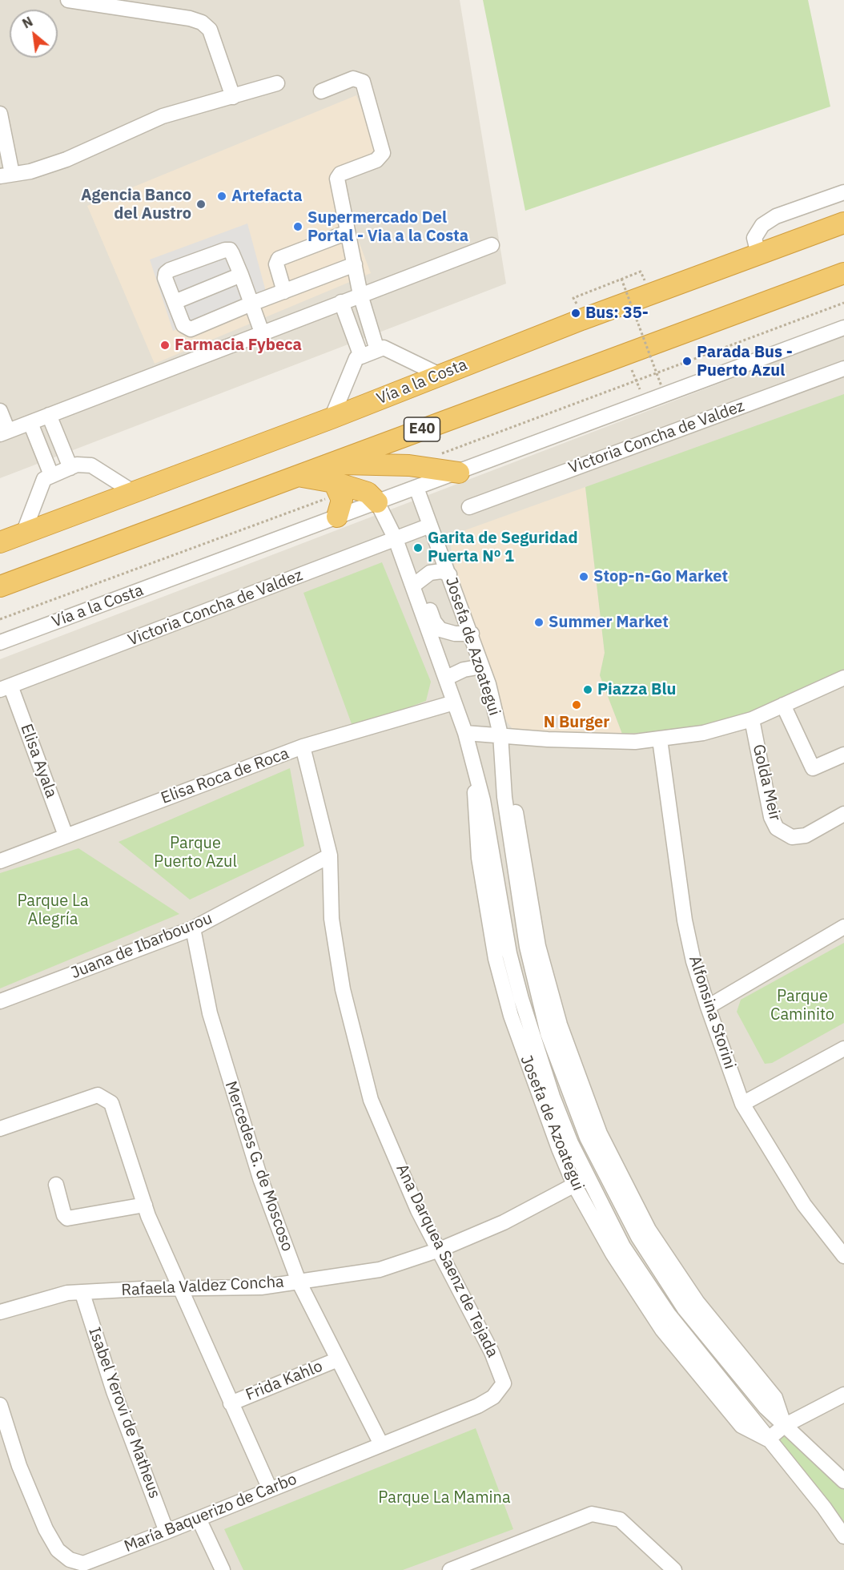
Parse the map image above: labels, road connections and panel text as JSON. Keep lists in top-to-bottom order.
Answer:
{
  "streets": {
    "highway": ["Vía a la Costa", "E40"],
    "street": [
      "Victoria Concha de Valdez",
      "Josefa de Azoategui",
      "Elisa Ayala",
      "Elisa Roca de Roca",
      "Golda Meir",
      "Juana de Ibarbourou",
      "Alfonsina Storini",
      "Mercedes G. de Moscoso",
      "Ana Darquea Saenz de Tejada",
      "Rafaela Valdez Concha",
      "Frida Kahlo",
      "Isabel Yerovi de Matheus",
      "María Baquerizo de Carbo"
    ]
  },
  "crossings": [
    ["Vía a la Costa", "Josefa de Azoategui"],
    ["Victoria Concha de Valdez", "Josefa de Azoategui"],
    ["Victoria Concha de Valdez", "Elisa Ayala"],
    ["Josefa de Azoategui", "Elisa Roca de Roca"],
    ["Josefa de Azoategui", "Rafaela Valdez Concha"],
    ["Elisa Ayala", "Elisa Roca de Roca"],
    ["Elisa Roca de Roca", "Ana Darquea Saenz de Tejada"],
    ["Juana de Ibarbourou", "Mercedes G. de Moscoso"],
    ["Juana de Ibarbourou", "Ana Darquea Saenz de Tejada"],
    ["Mercedes G. de Moscoso", "Rafaela Valdez Concha"],
    ["Mercedes G. de Moscoso", "Frida Kahlo"],
    ["Mercedes G. de Moscoso", "María Baquerizo de Carbo"],
    ["Ana Darquea Saenz de Tejada", "Rafaela Valdez Concha"],
    ["Ana Darquea Saenz de Tejada", "María Baquerizo de Carbo"],
    ["Rafaela Valdez Concha", "Isabel Yerovi de Matheus"],
    ["Isabel Yerovi de Matheus", "María Baquerizo de Carbo"]
  ],
  "parks": [
    "Parque Puerto Azul",
    "Parque La Alegría",
    "Parque Caminito",
    "Parque La Mamina"
  ],
  "places": [
    "Artefacta",
    "Agencia Banco del Austro",
    "Supermercado Del Portal - Via a la Costa",
    "Bus: 35-",
    "Farmacia Fybeca",
    "Parada Bus - Puerto Azul",
    "Garita de Seguridad Puerta Nº 1",
    "Stop-n-Go Market",
    "Summer Market",
    "Piazza Blu",
    "N Burger"
  ],
  "north": "top left"
}
